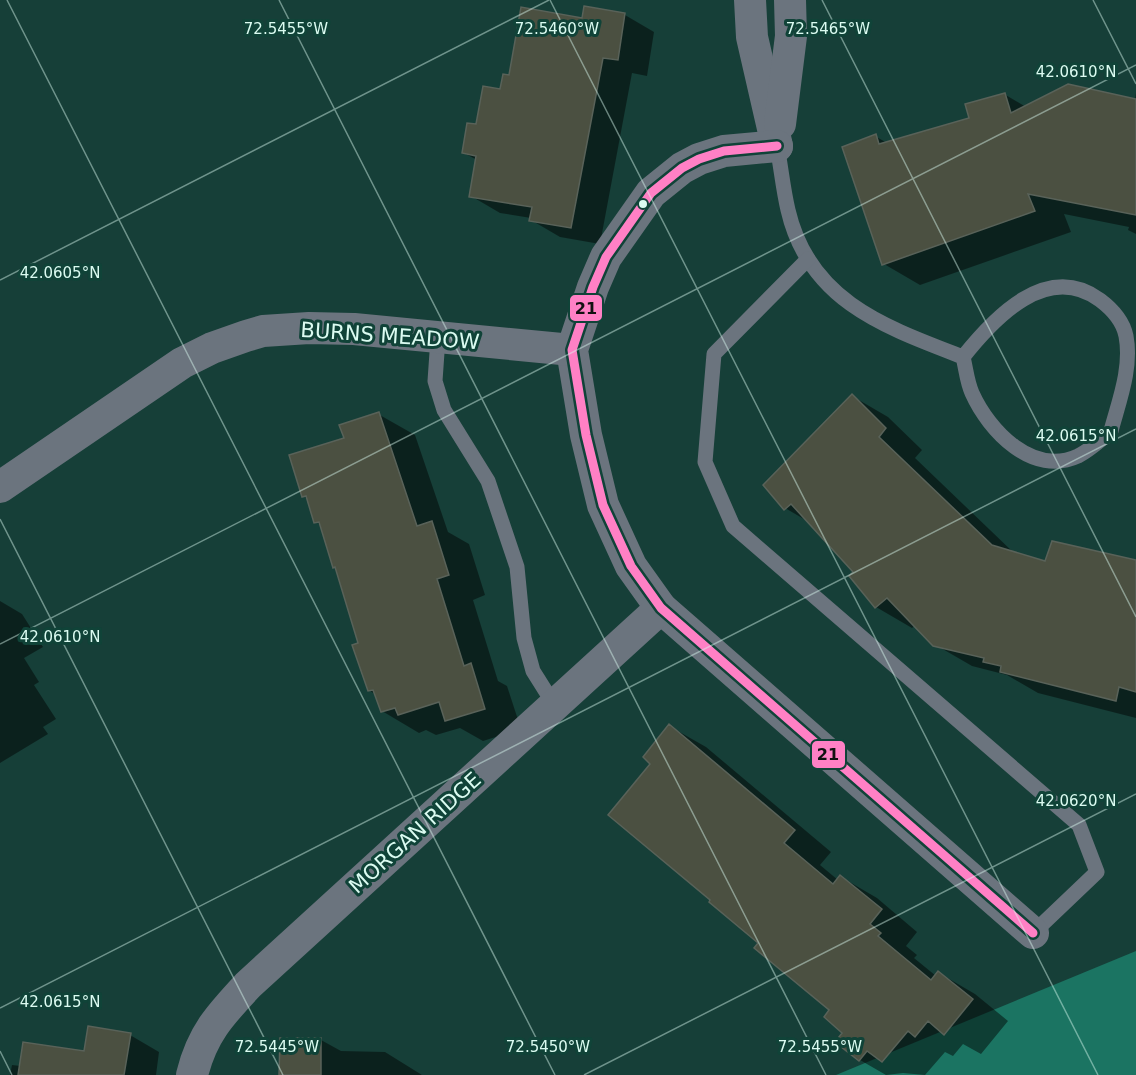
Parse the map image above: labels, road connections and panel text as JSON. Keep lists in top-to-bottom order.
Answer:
{
  "streets": {
    "street": ["BURNS MEADOW", "MORGAN RIDGE"]
  },
  "lines": ["transit line 21"],
  "coordinates": [
    "72.5455°W",
    "72.5460°W",
    "72.5465°W",
    "42.0610°N",
    "42.0605°N",
    "42.0615°N",
    "42.0620°N",
    "72.5445°W",
    "72.5450°W"
  ]
}
